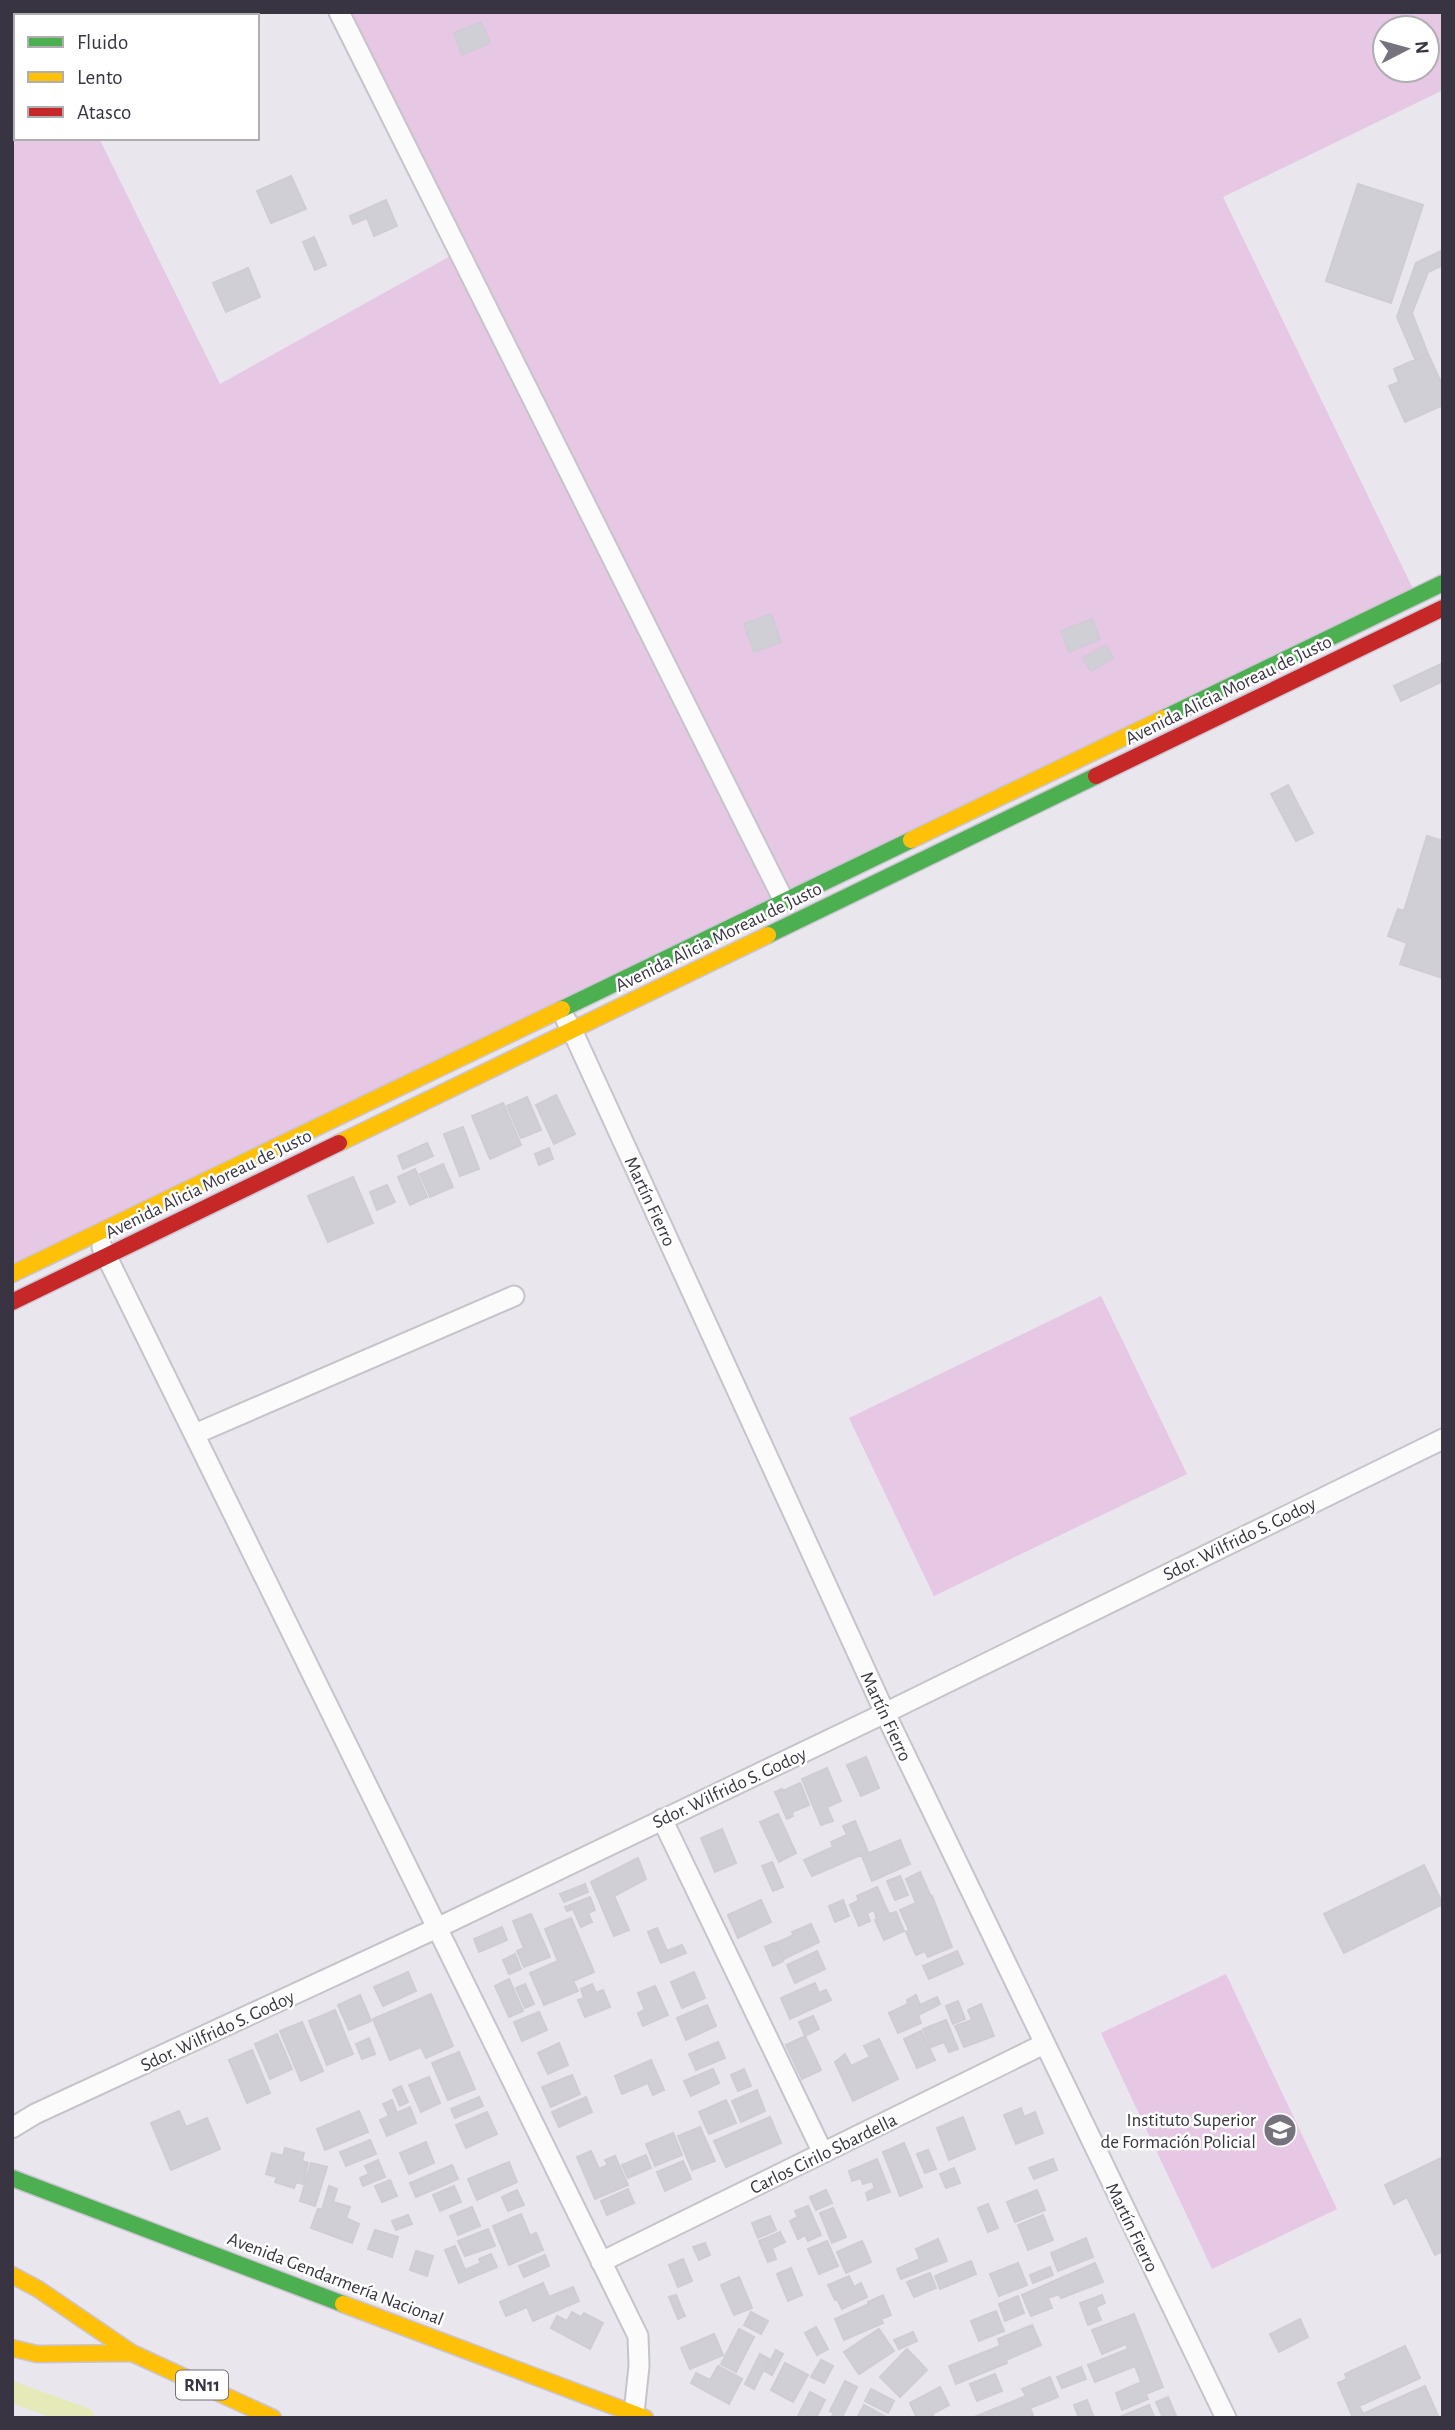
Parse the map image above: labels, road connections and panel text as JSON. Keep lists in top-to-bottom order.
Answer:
{
  "streets": {
    "main road": ["Avenida Alicia Moreau de Justo", "Avenida Gendarmería Nacional", "RN11"],
    "street": ["Martín Fierro", "Sdor. Wilfrido S. Godoy", "Carlos Cirilo Sbardella"]
  },
  "crossings": [
    ["Avenida Alicia Moreau de Justo", "Martín Fierro"],
    ["Martín Fierro", "Sdor. Wilfrido S. Godoy"],
    ["Martín Fierro", "Carlos Cirilo Sbardella"]
  ],
  "places": {
    "school or university": ["Instituto Superior de Formación Policial"]
  },
  "legend": ["Fluido", "Lento", "Atasco"],
  "north": "right"
}
